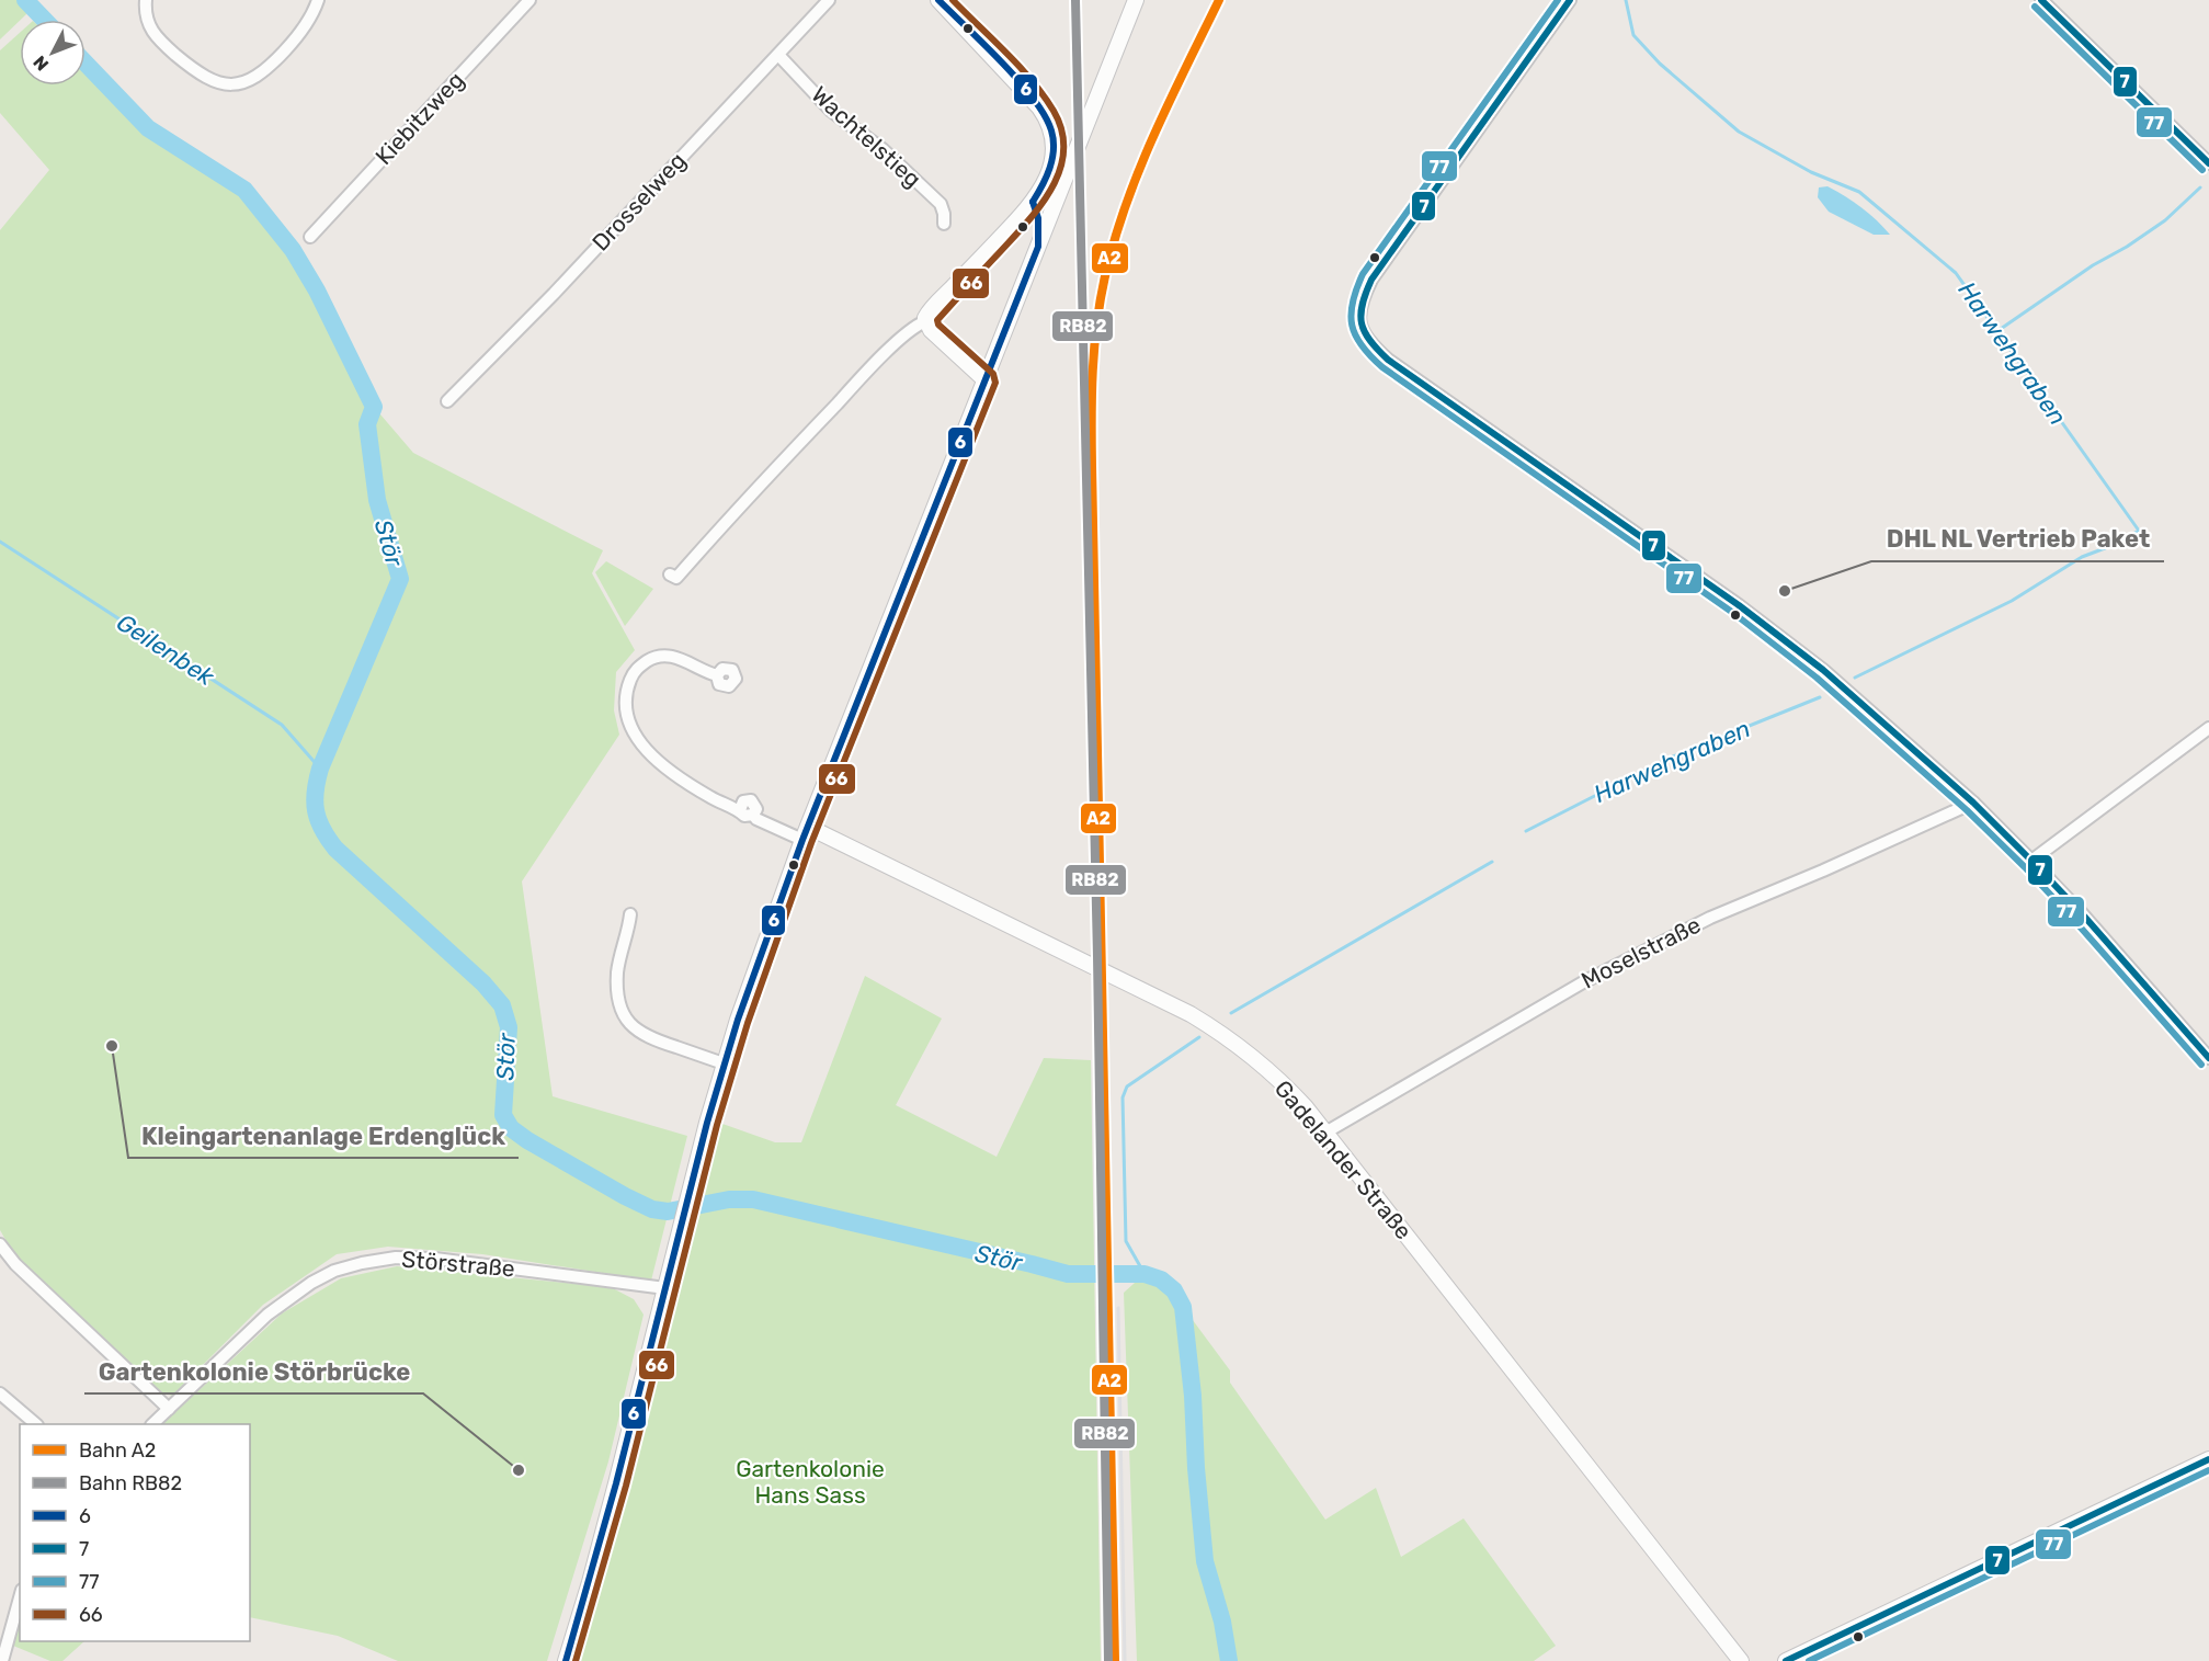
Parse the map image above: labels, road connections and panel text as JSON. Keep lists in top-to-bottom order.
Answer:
{
  "streets": {
    "street": [
      "Kiebitzweg",
      "Wachtelstieg",
      "Drosselweg",
      "Moselstraße",
      "Gadelander Straße",
      "Störstraße"
    ]
  },
  "crossings": [
    ["Wachtelstieg", "Drosselweg"],
    ["Moselstraße", "Gadelander Straße"]
  ],
  "water": ["Harwehgraben", "Stör", "Geilenbek"],
  "parks": ["Gartenkolonie Hans Sass"],
  "places": ["DHL NL Vertrieb Paket", "Kleingartenanlage Erdenglück", "Gartenkolonie Störbrücke"],
  "lines": [
    "rail line A2",
    "rail line RB82",
    "transit line 6",
    "transit line 7",
    "transit line 77",
    "transit line 66"
  ],
  "legend": [
    "Bahn A2",
    "Bahn RB82",
    "6",
    "7",
    "77",
    "66"
  ],
  "north": "bottom left"
}
